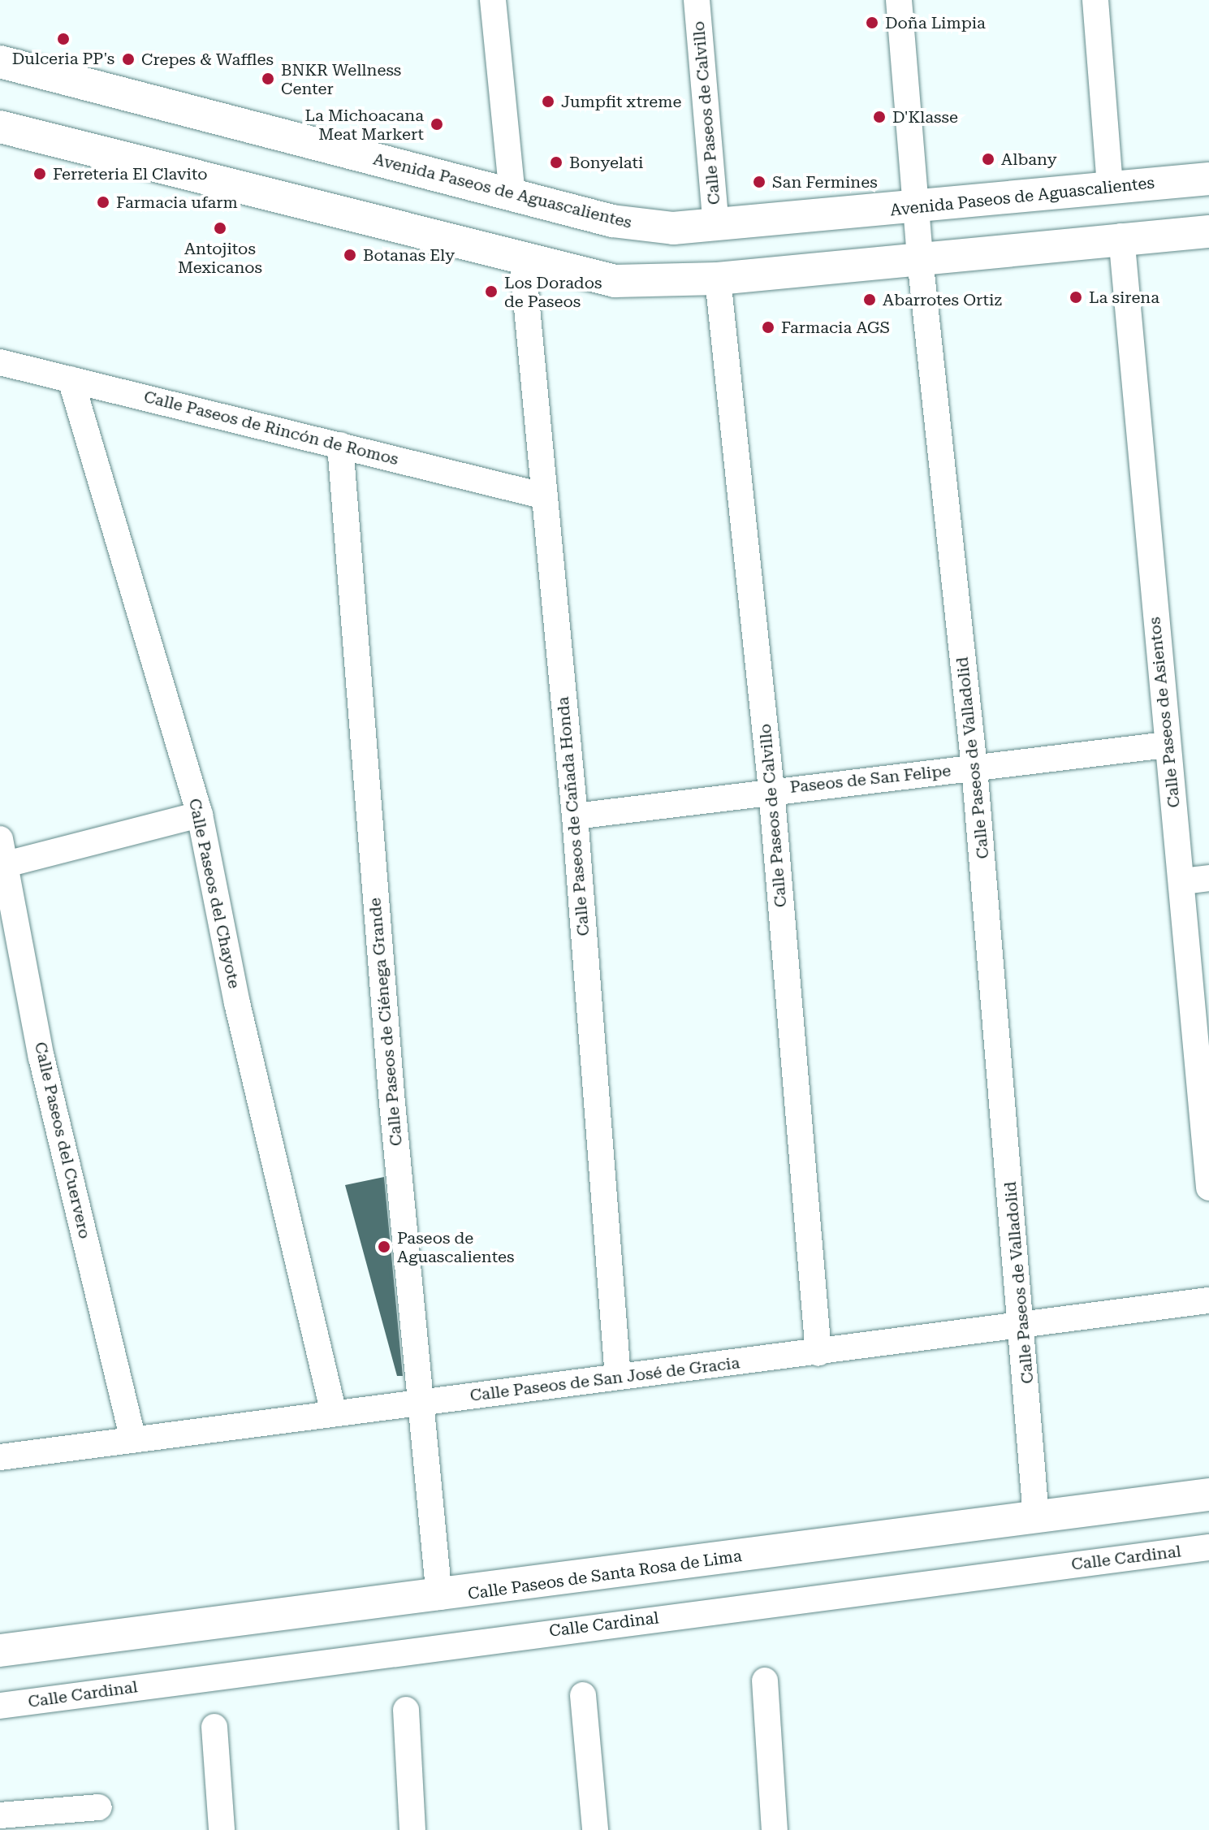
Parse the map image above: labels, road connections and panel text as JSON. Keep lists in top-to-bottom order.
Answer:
{
  "streets": {
    "street": [
      "Calle Paseos de Calvillo",
      "Avenida Paseos de Aguascalientes",
      "Calle Paseos de Rincón de Romos",
      "Calle Paseos de Asientos",
      "Calle Paseos de Valladolid",
      "Paseos de San Felipe",
      "Calle Paseos de Cañada Honda",
      "Calle Paseos del Chayote",
      "Calle Paseos de Ciénega Grande",
      "Calle Paseos del Cuervero",
      "Calle Paseos de San José de Gracia",
      "Calle Cardinal",
      "Calle Paseos de Santa Rosa de Lima"
    ]
  },
  "crossings": [
    ["Calle Paseos de Calvillo", "Avenida Paseos de Aguascalientes"],
    ["Calle Paseos de Calvillo", "Paseos de San Felipe"],
    ["Calle Paseos de Calvillo", "Calle Paseos de San José de Gracia"],
    ["Avenida Paseos de Aguascalientes", "Calle Paseos de Valladolid"],
    ["Calle Paseos de Rincón de Romos", "Calle Paseos de Cañada Honda"],
    ["Calle Paseos de Rincón de Romos", "Calle Paseos del Chayote"],
    ["Calle Paseos de Rincón de Romos", "Calle Paseos de Ciénega Grande"],
    ["Calle Paseos de Asientos", "Paseos de San Felipe"],
    ["Calle Paseos de Valladolid", "Paseos de San Felipe"],
    ["Calle Paseos de Valladolid", "Calle Paseos de San José de Gracia"],
    ["Calle Paseos de Valladolid", "Calle Paseos de Santa Rosa de Lima"],
    ["Paseos de San Felipe", "Calle Paseos de Cañada Honda"],
    ["Calle Paseos de Cañada Honda", "Calle Paseos de San José de Gracia"],
    ["Calle Paseos del Chayote", "Calle Paseos de San José de Gracia"],
    ["Calle Paseos de Ciénega Grande", "Calle Paseos de San José de Gracia"],
    ["Calle Paseos de Ciénega Grande", "Calle Paseos de Santa Rosa de Lima"],
    ["Calle Paseos del Cuervero", "Calle Paseos de San José de Gracia"]
  ],
  "places": [
    "Doña Limpia",
    "Dulceria PP's",
    "Crepes & Waffles",
    "BNKR Wellness Center",
    "Jumpfit xtreme",
    "D'Klasse",
    "La Michoacana Meat Markert",
    "Albany",
    "Bonyelati",
    "Ferreteria El Clavito",
    "San Fermines",
    "Farmacia ufarm",
    "Antojitos Mexicanos",
    "Botanas Ely",
    "Los Dorados de Paseos",
    "La sirena",
    "Abarrotes Ortiz",
    "Farmacia AGS",
    "Paseos de Aguascalientes"
  ]
}
